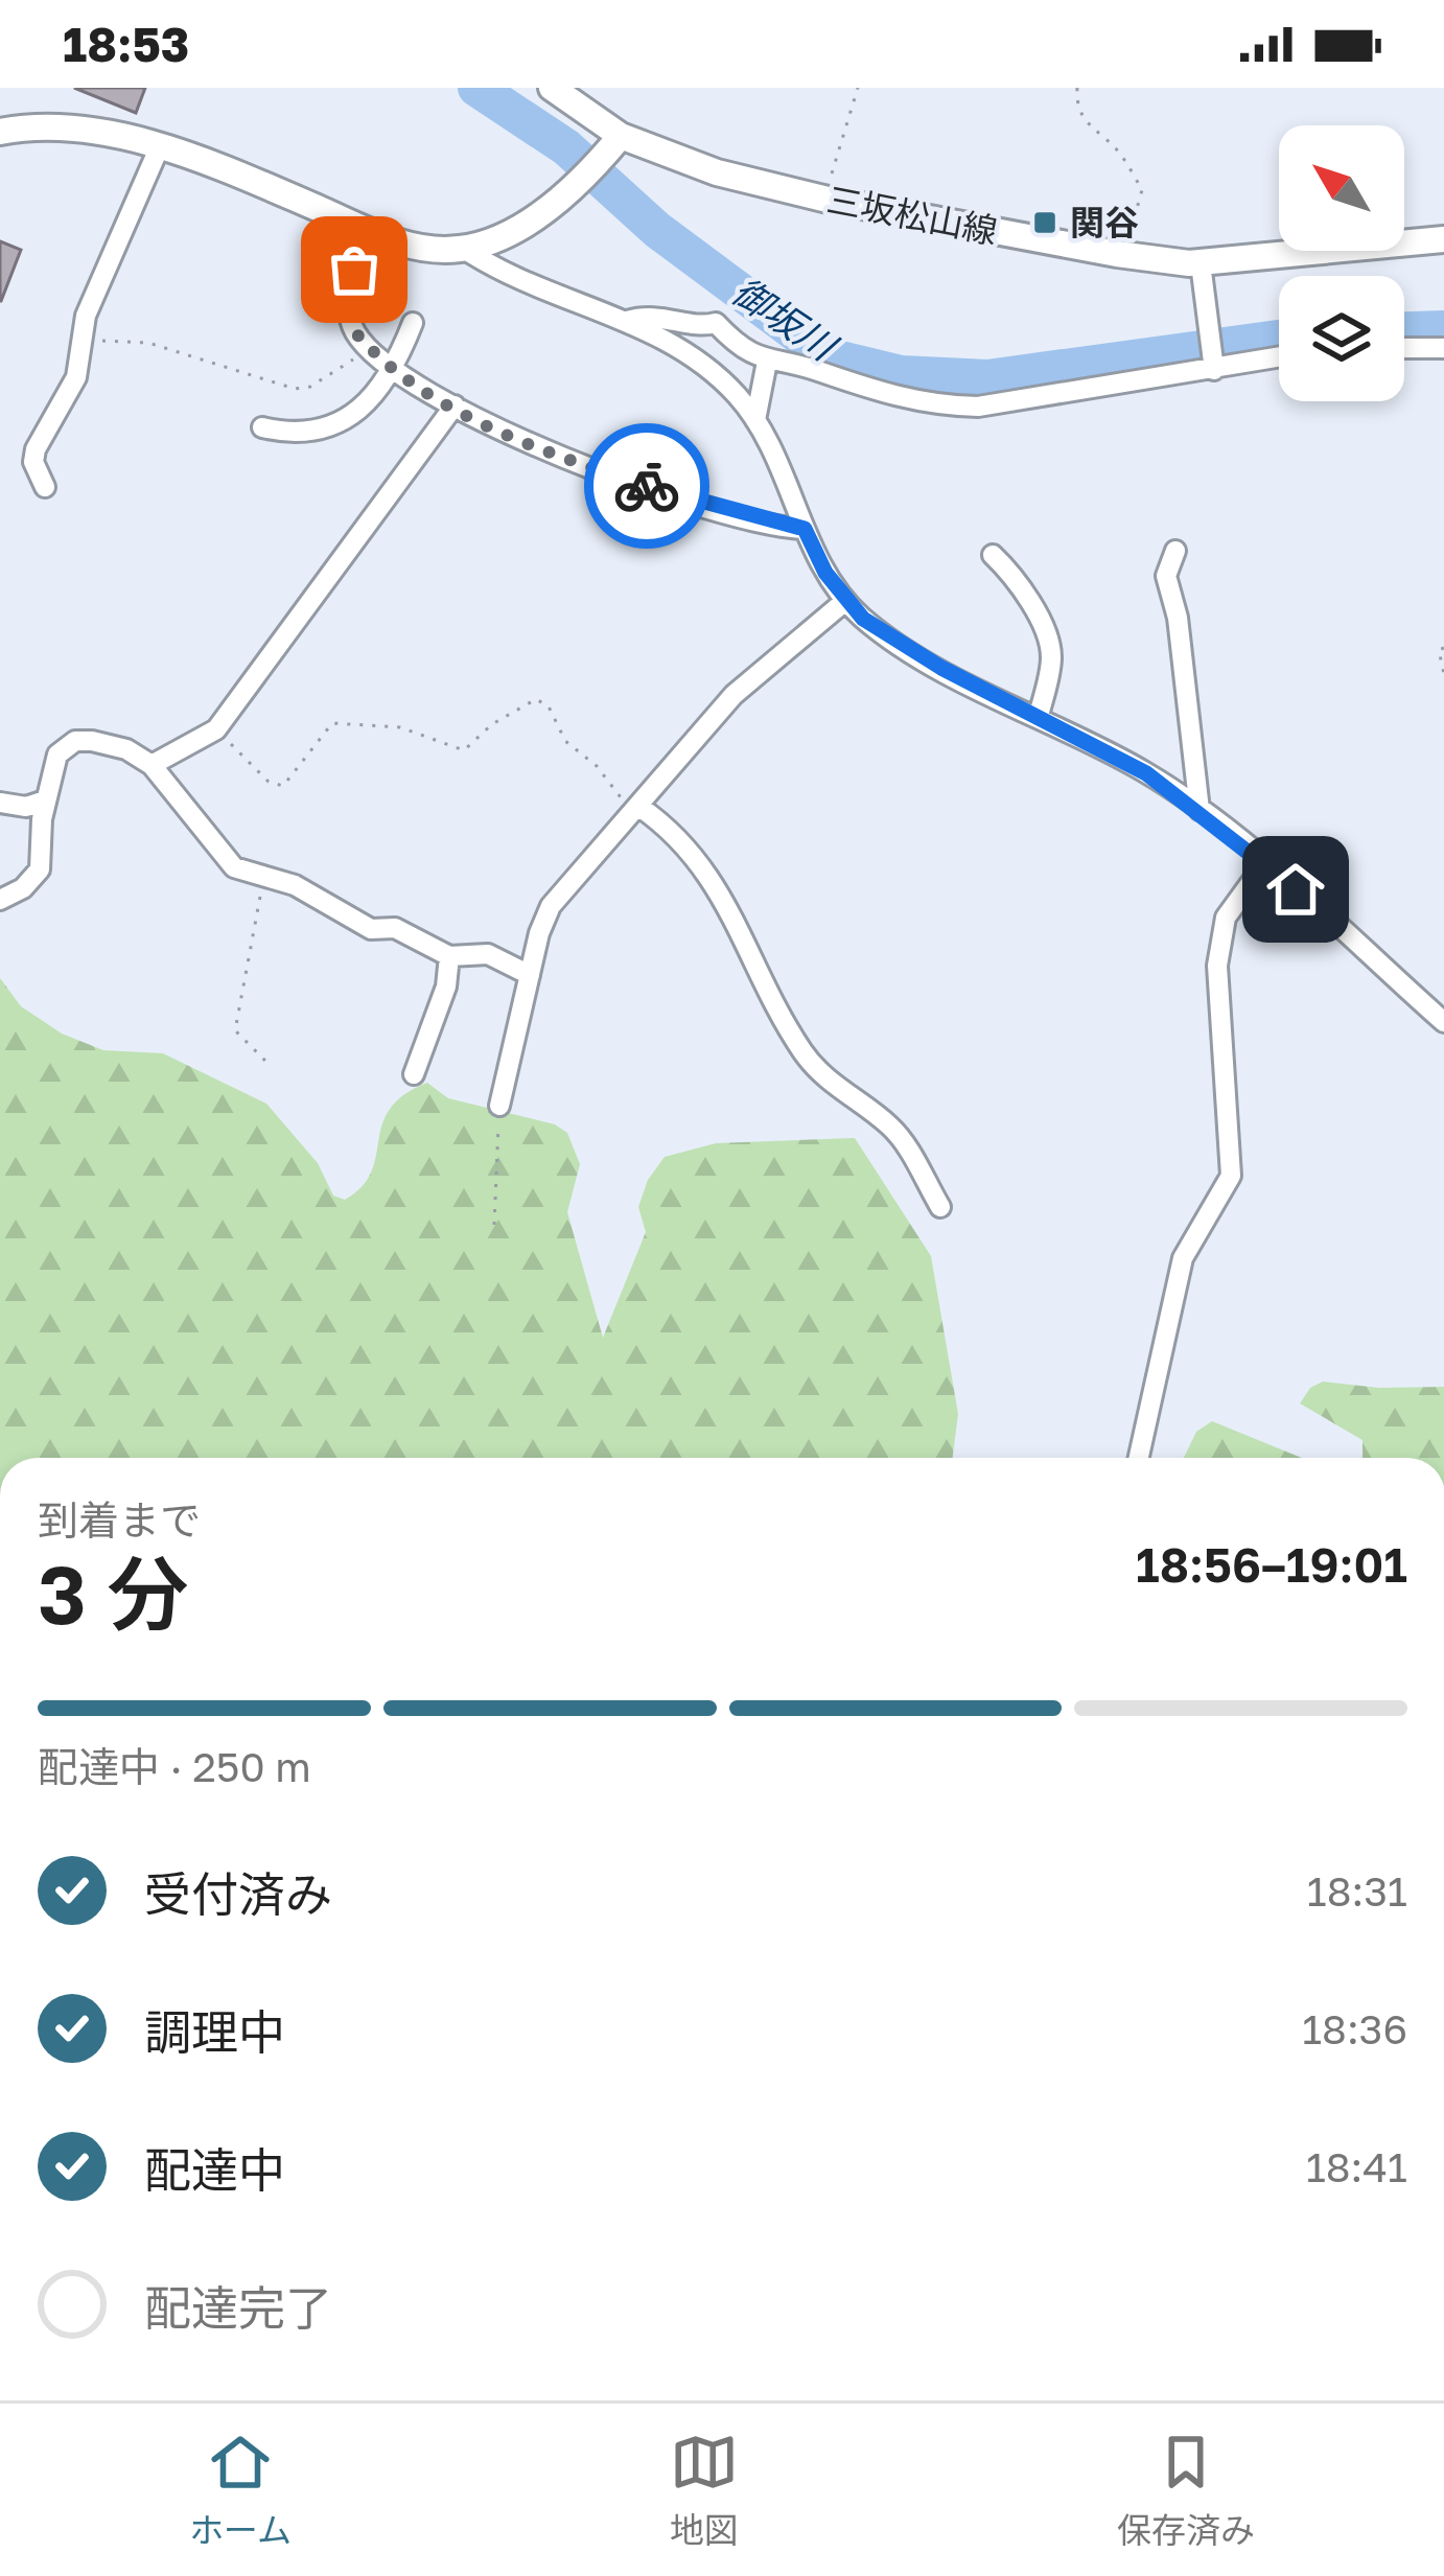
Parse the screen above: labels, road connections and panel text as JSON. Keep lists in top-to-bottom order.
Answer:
{
  "streets": {
    "main road": ["三坂松山線"]
  },
  "water": ["御坂川"],
  "places": {
    "transit": ["関谷"]
  },
  "north": "top left",
  "page": {
    "status": "18:53",
    "heading": ["3 分", "到着まで", "18:56–19:01"],
    "bar": "配達中 · 250 m",
    "list": [
      ["受付済み", "18:31"],
      ["調理中", "18:36"],
      ["配達中", "18:41"],
      "配達完了"
    ],
    "tabs": ["ホーム", "地図", "保存済み"]
  }
}
